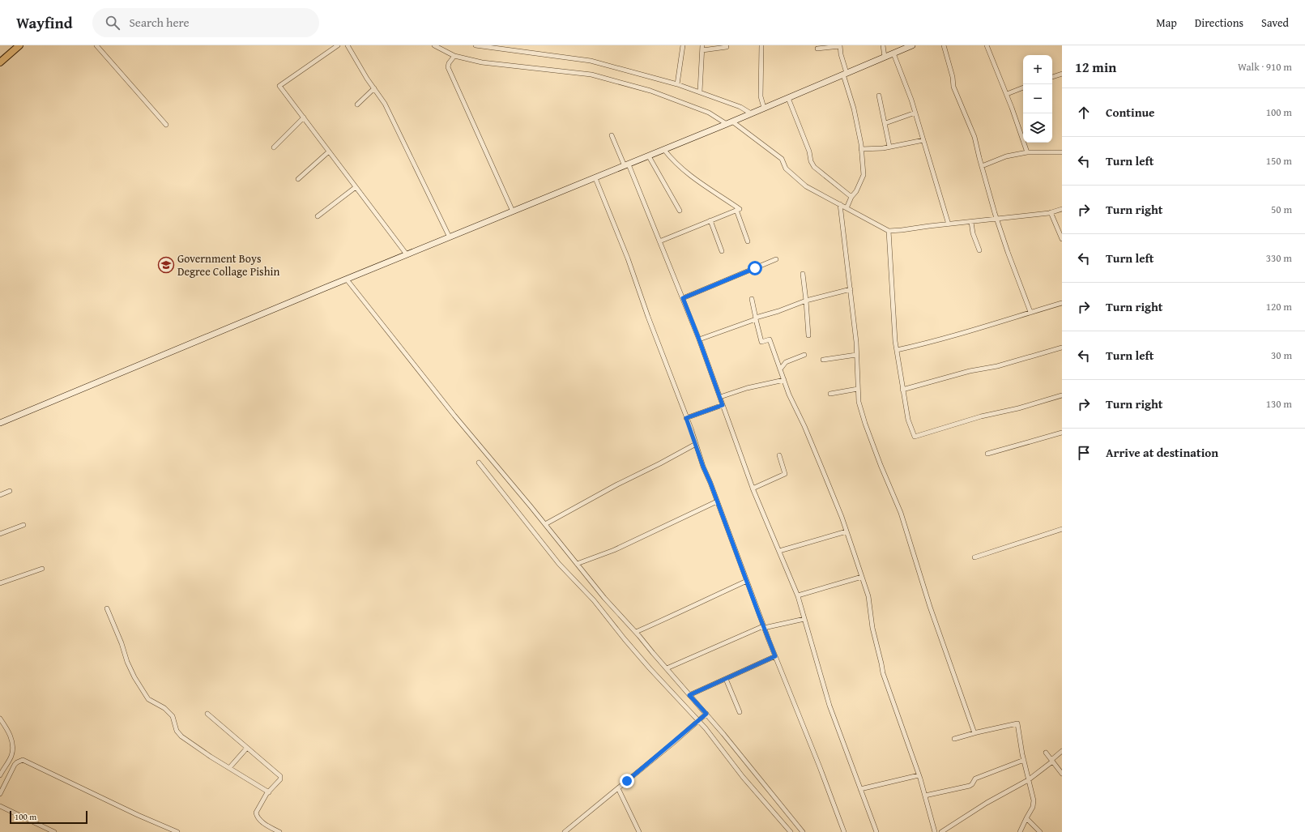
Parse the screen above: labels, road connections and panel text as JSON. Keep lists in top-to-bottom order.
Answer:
{
  "places": {
    "school or university": ["Government Boys Degree Collage Pishin"]
  },
  "scale_bar": "100 m",
  "page": {
    "header": "Wayfind",
    "search": "Search here",
    "nav": ["Map", "Directions", "Saved"],
    "heading": ["12 min", "Walk · 910 m"],
    "map_buttons": ["+", "−"],
    "list": [
      ["Continue", "100 m"],
      ["Turn left", "150 m"],
      ["Turn right", "50 m"],
      ["Turn left", "330 m"],
      ["Turn right", "120 m"],
      ["Turn left", "30 m"],
      ["Turn right", "130 m"],
      "Arrive at destination"
    ],
    "scale": "100 m"
  }
}
